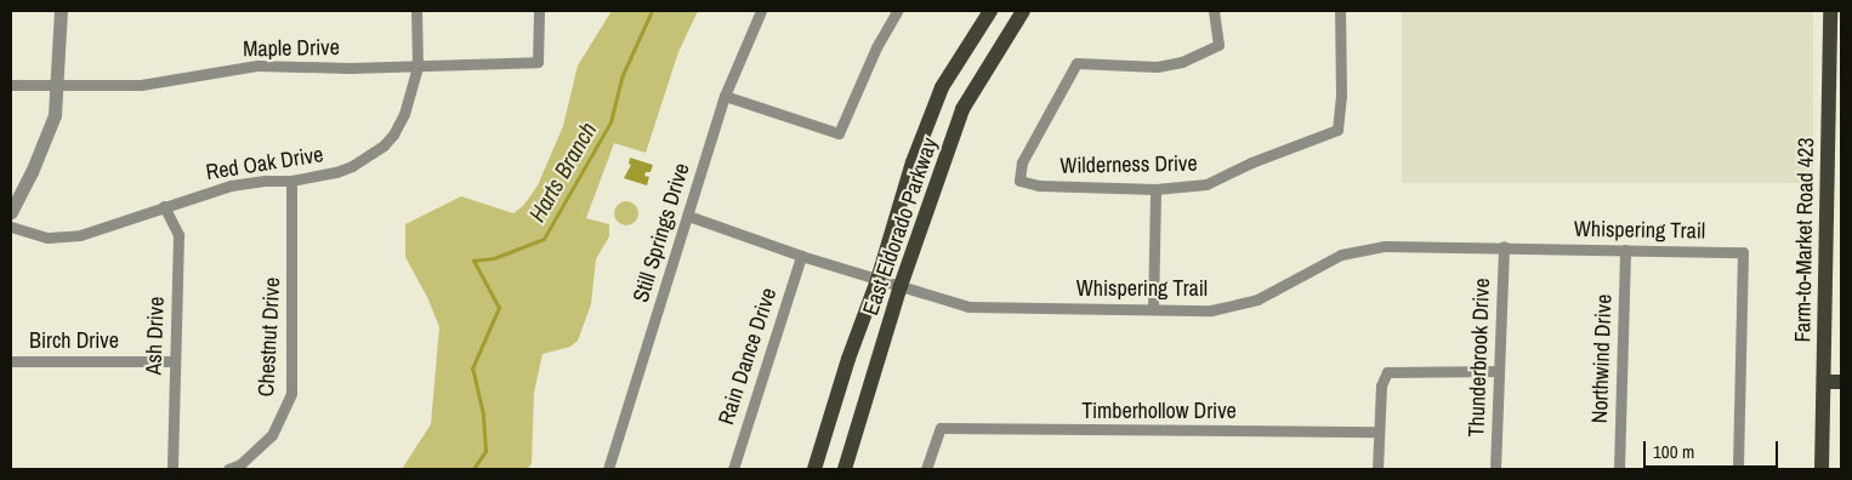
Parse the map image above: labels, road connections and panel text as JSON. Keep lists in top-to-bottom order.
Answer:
{
  "streets": {
    "main road": ["East Eldorado Parkway", "Farm-to-Market Road 423"],
    "street": [
      "Maple Drive",
      "Red Oak Drive",
      "Wilderness Drive",
      "Whispering Trail",
      "Still Springs Drive",
      "Ash Drive",
      "Chestnut Drive",
      "Birch Drive",
      "Rain Dance Drive",
      "Thunderbrook Drive",
      "Northwind Drive",
      "Timberhollow Drive"
    ]
  },
  "crossings": [
    ["Maple Drive", "Red Oak Drive"],
    ["Red Oak Drive", "Ash Drive"],
    ["Red Oak Drive", "Chestnut Drive"],
    ["East Eldorado Parkway", "Whispering Trail"],
    ["Whispering Trail", "Still Springs Drive"],
    ["Whispering Trail", "Rain Dance Drive"],
    ["Whispering Trail", "Thunderbrook Drive"],
    ["Whispering Trail", "Northwind Drive"],
    ["Ash Drive", "Birch Drive"]
  ],
  "water": ["Harts Branch"],
  "scale_bar": "100 m"
}
